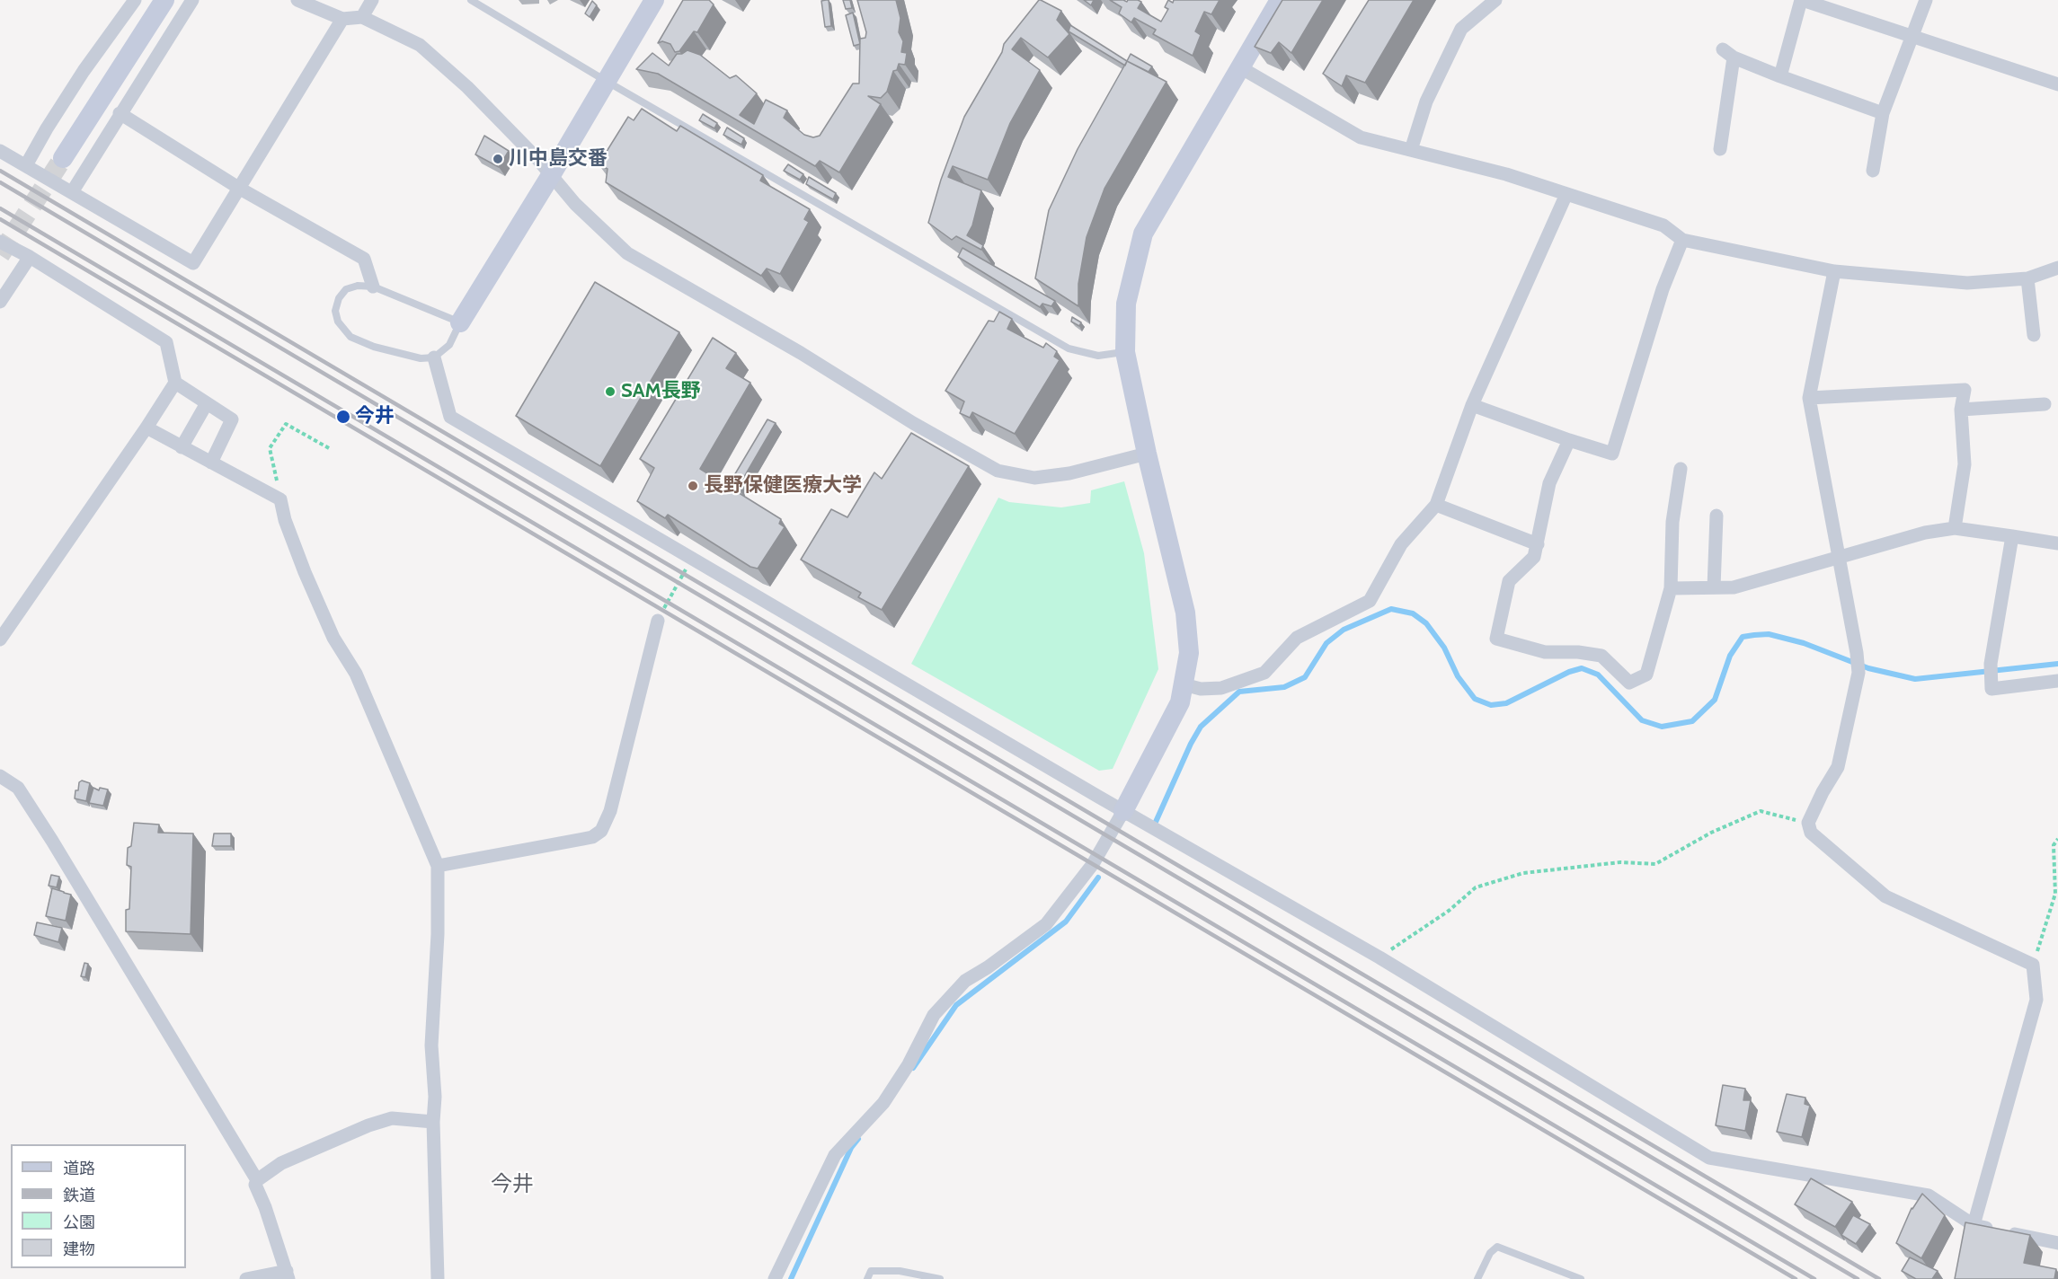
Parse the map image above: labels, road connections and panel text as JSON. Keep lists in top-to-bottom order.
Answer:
{
  "districts": ["今井"],
  "places": [
    "川中島交番",
    "SAM長野",
    "今井",
    "長野保健医療大学"
  ],
  "legend": [
    "道路",
    "鉄道",
    "公園",
    "建物"
  ]
}
